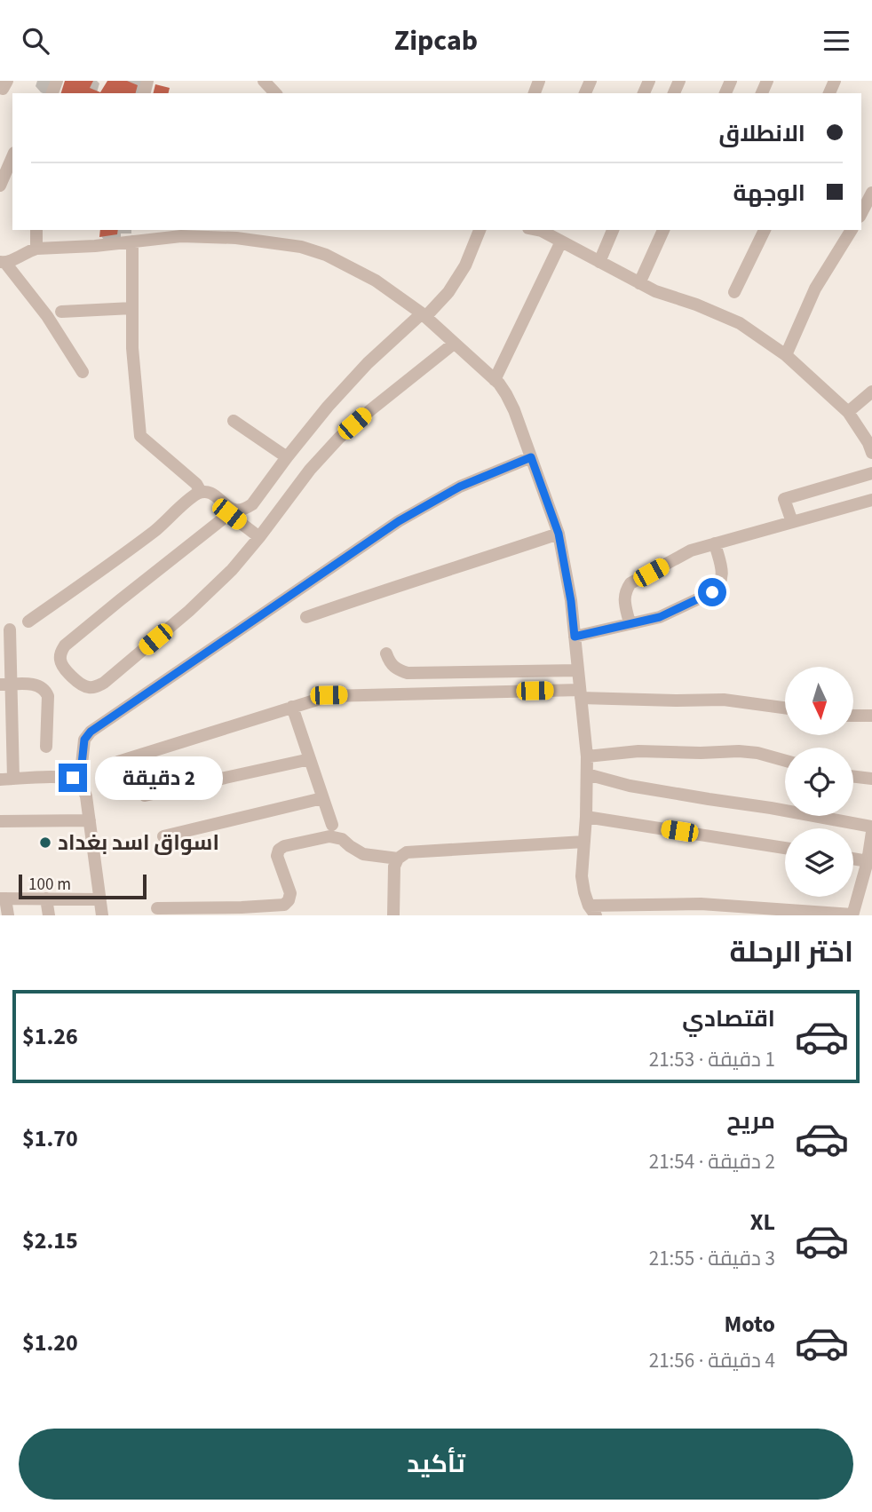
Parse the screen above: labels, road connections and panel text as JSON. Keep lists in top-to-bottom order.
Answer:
{
  "places": ["اسواق اسد بغداد"],
  "scale_bar": "100 m",
  "north": "bottom",
  "page": {
    "header": "Zipcab",
    "banner": ["الانطلاق", "الوجهة"],
    "bubble": "2 دقيقة",
    "scale": "100 m",
    "heading": "اختر الرحلة",
    "list": [
      {
        "name": "اقتصادي",
        "note": "1 دقيقة · 21:53",
        "value": "$1.26"
      },
      {
        "name": "مريح",
        "note": "2 دقيقة · 21:54",
        "value": "$1.70"
      },
      {
        "name": "XL",
        "note": "3 دقيقة · 21:55",
        "value": "$2.15"
      },
      {
        "name": "Moto",
        "note": "4 دقيقة · 21:56",
        "value": "$1.20"
      }
    ],
    "buttons": "تأكيد"
  }
}
